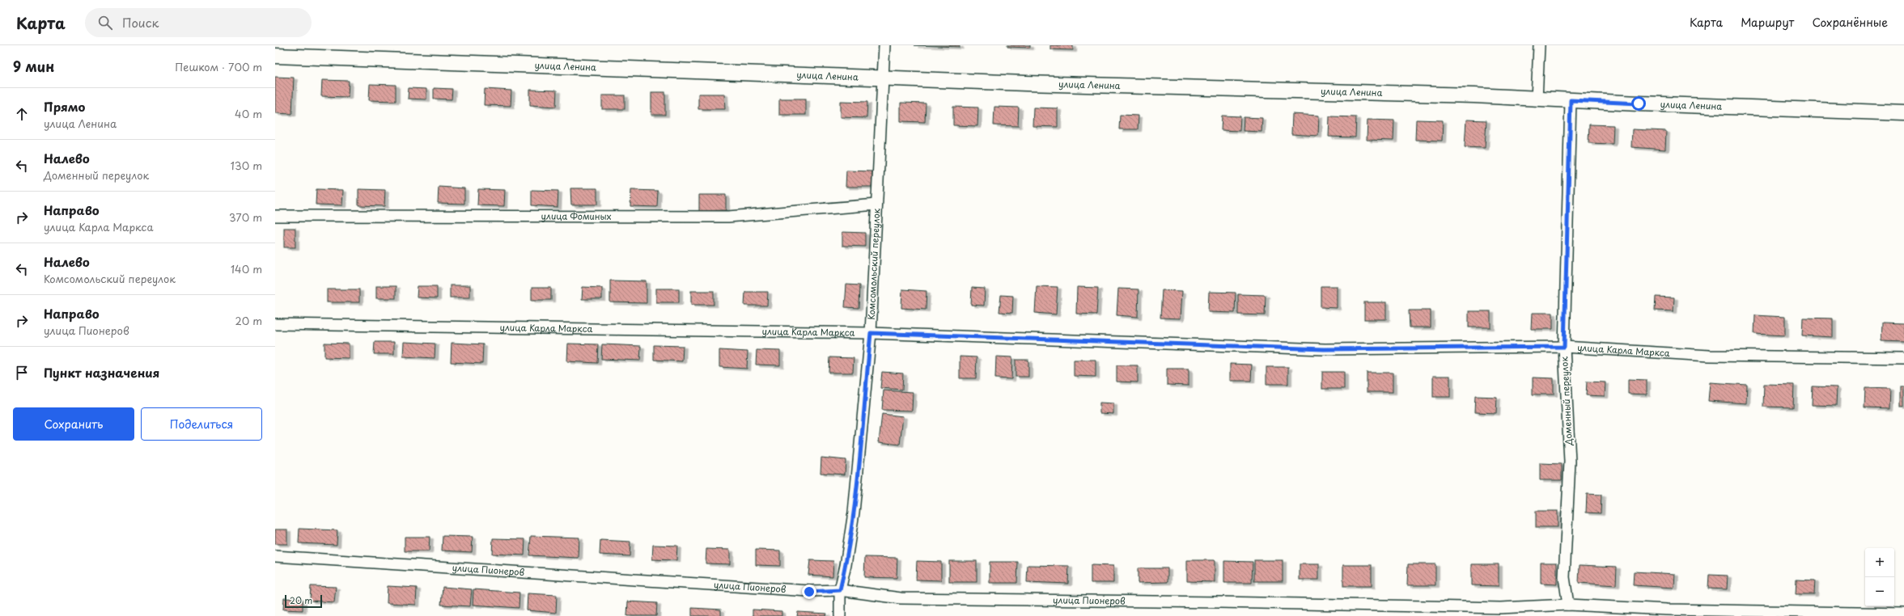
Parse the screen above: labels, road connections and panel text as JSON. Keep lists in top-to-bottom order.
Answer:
{
  "streets": {
    "main road": ["улица Ленина"],
    "street": [
      "улица Фоминых",
      "Комсомольский переулок",
      "улица Карла Маркса",
      "Доменный переулок",
      "улица Пионеров"
    ]
  },
  "crossings": [
    ["улица Ленина", "Комсомольский переулок"],
    ["улица Ленина", "Доменный переулок"],
    ["улица Фоминых", "Комсомольский переулок"],
    ["Комсомольский переулок", "улица Карла Маркса"],
    ["Комсомольский переулок", "улица Пионеров"],
    ["улица Карла Маркса", "Доменный переулок"],
    ["Доменный переулок", "улица Пионеров"]
  ],
  "scale_bar": "20 m",
  "page": {
    "header": "Карта",
    "search": "Поиск",
    "nav": ["Карта", "Маршрут", "Сохранённые"],
    "heading": ["9 мин", "Пешком · 700 m"],
    "list": [
      ["Прямо", "улица Ленина", "40 m"],
      ["Налево", "Доменный переулок", "130 m"],
      ["Направо", "улица Карла Маркса", "370 m"],
      ["Налево", "Комсомольский переулок", "140 m"],
      ["Направо", "улица Пионеров", "20 m"],
      "Пункт назначения"
    ],
    "buttons": ["Сохранить", "Поделиться"],
    "map_buttons": ["+", "−"],
    "scale": "20 m"
  }
}
